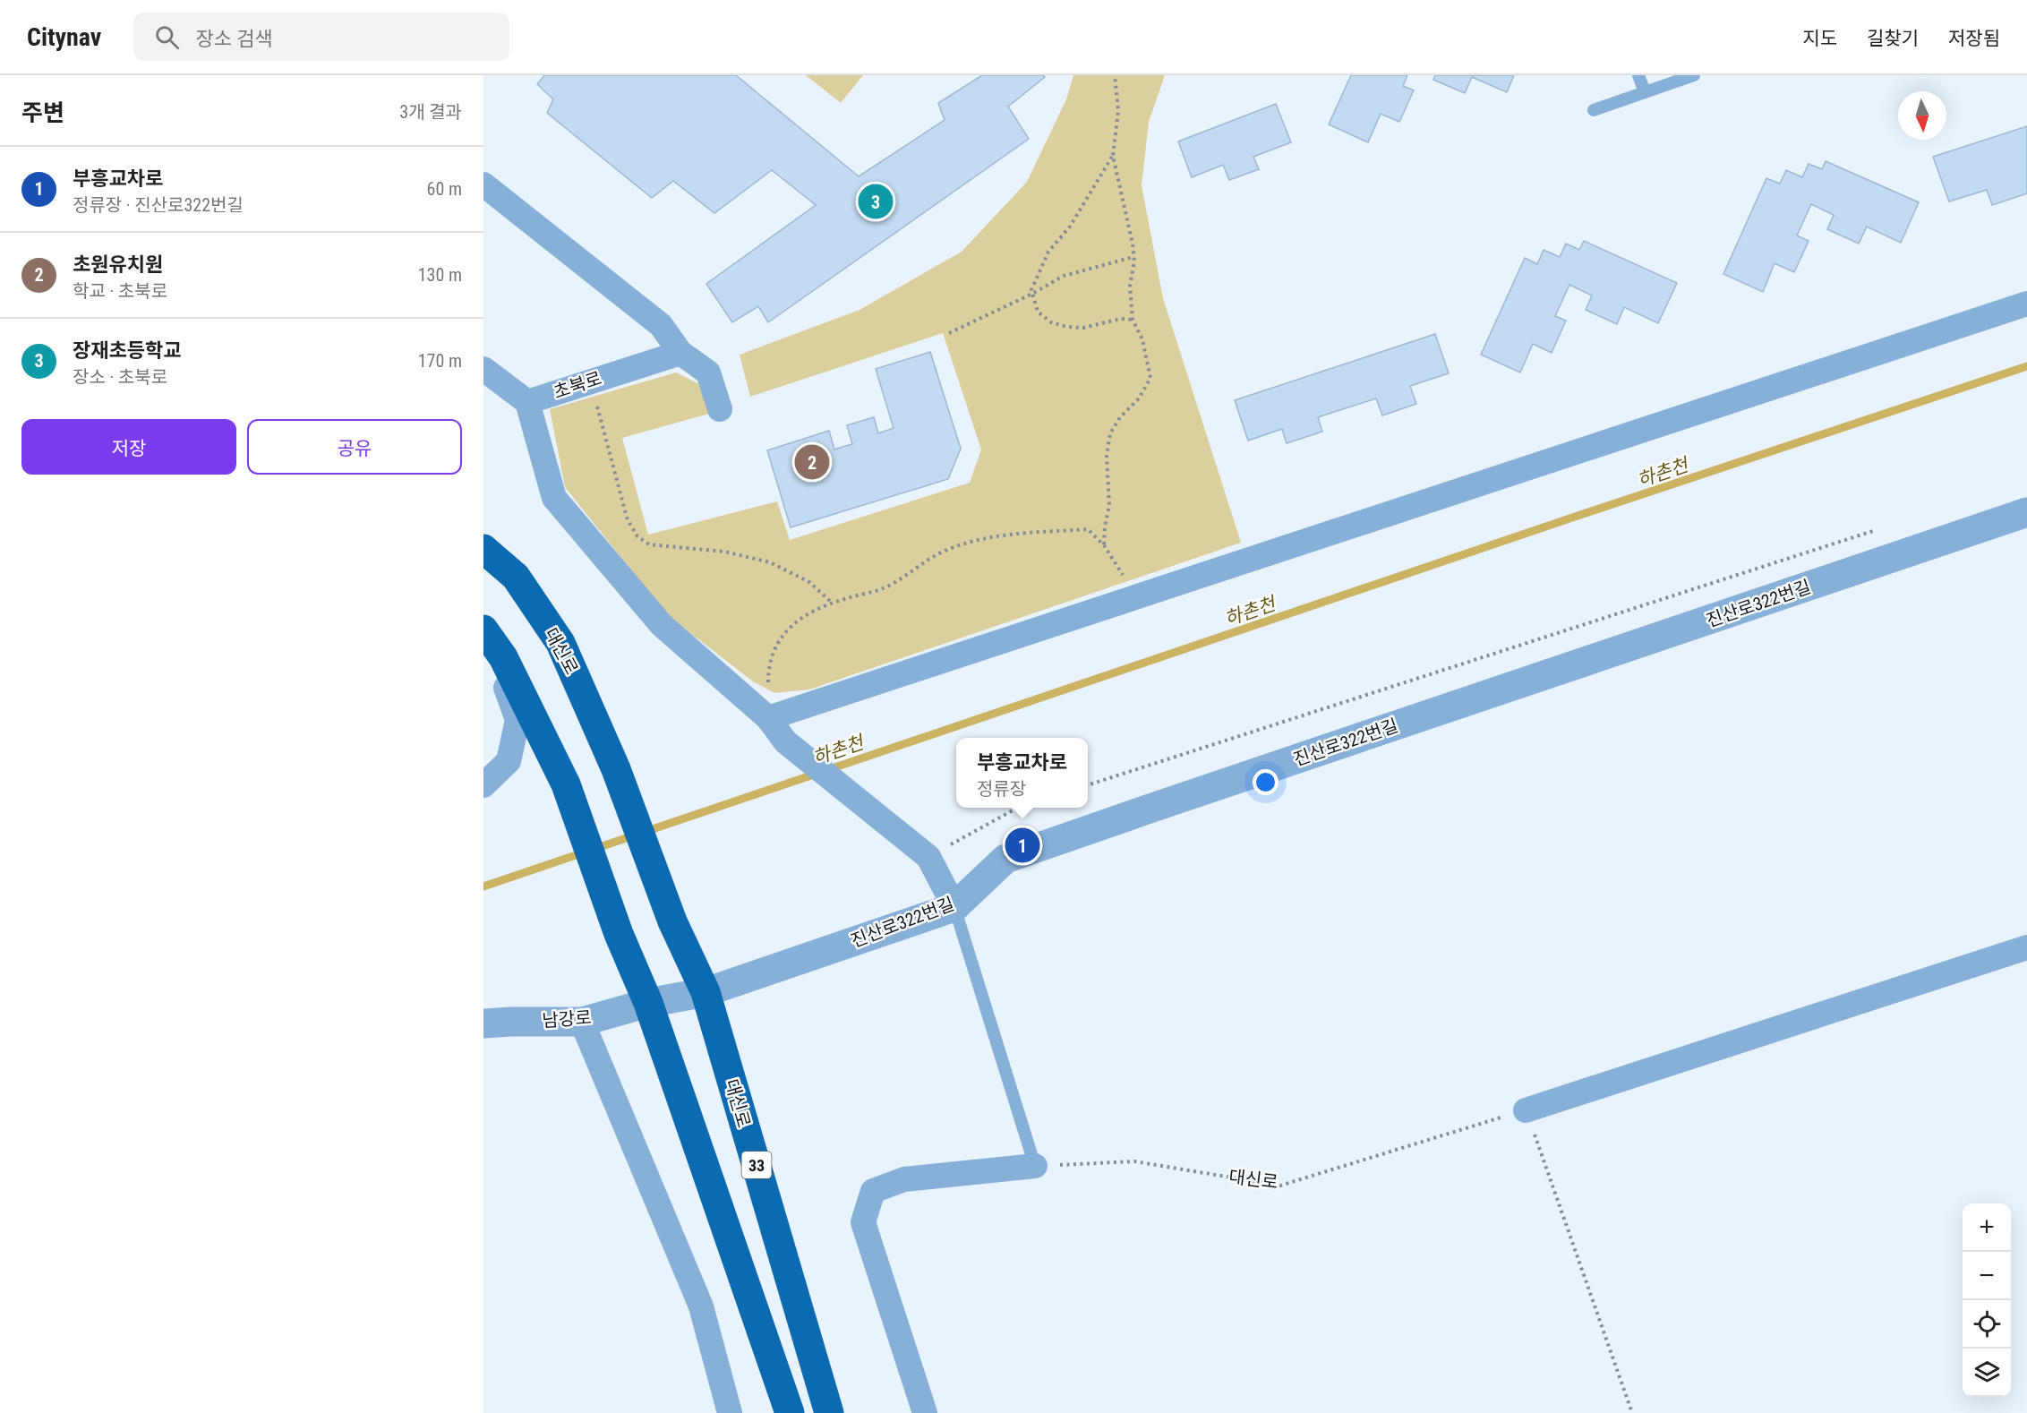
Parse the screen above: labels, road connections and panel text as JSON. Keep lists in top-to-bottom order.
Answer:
{
  "streets": {
    "highway": ["대신로", "33"],
    "street": ["초북로", "진산로322번길", "남강로"]
  },
  "crossings": [
    ["진산로322번길", "대신로"],
    ["진산로322번길", "남강로"]
  ],
  "water": ["하촌천"],
  "north": "bottom",
  "page": {
    "header": "Citynav",
    "search": "장소 검색",
    "nav": ["지도", "길찾기", "저장됨"],
    "heading": ["주변", "3개 결과"],
    "list": [
      {
        "mark": "1",
        "name": "부흥교차로",
        "note": "정류장 · 진산로322번길",
        "value": "60 m"
      },
      {
        "mark": "2",
        "name": "초원유치원",
        "note": "학교 · 초북로",
        "value": "130 m"
      },
      {
        "mark": "3",
        "name": "장재초등학교",
        "note": "장소 · 초북로",
        "value": "170 m"
      }
    ],
    "pins": ["3", "2", "1"],
    "buttons": ["저장", "공유"],
    "popup": ["부흥교차로", "정류장"],
    "map_buttons": ["+", "−"]
  }
}
